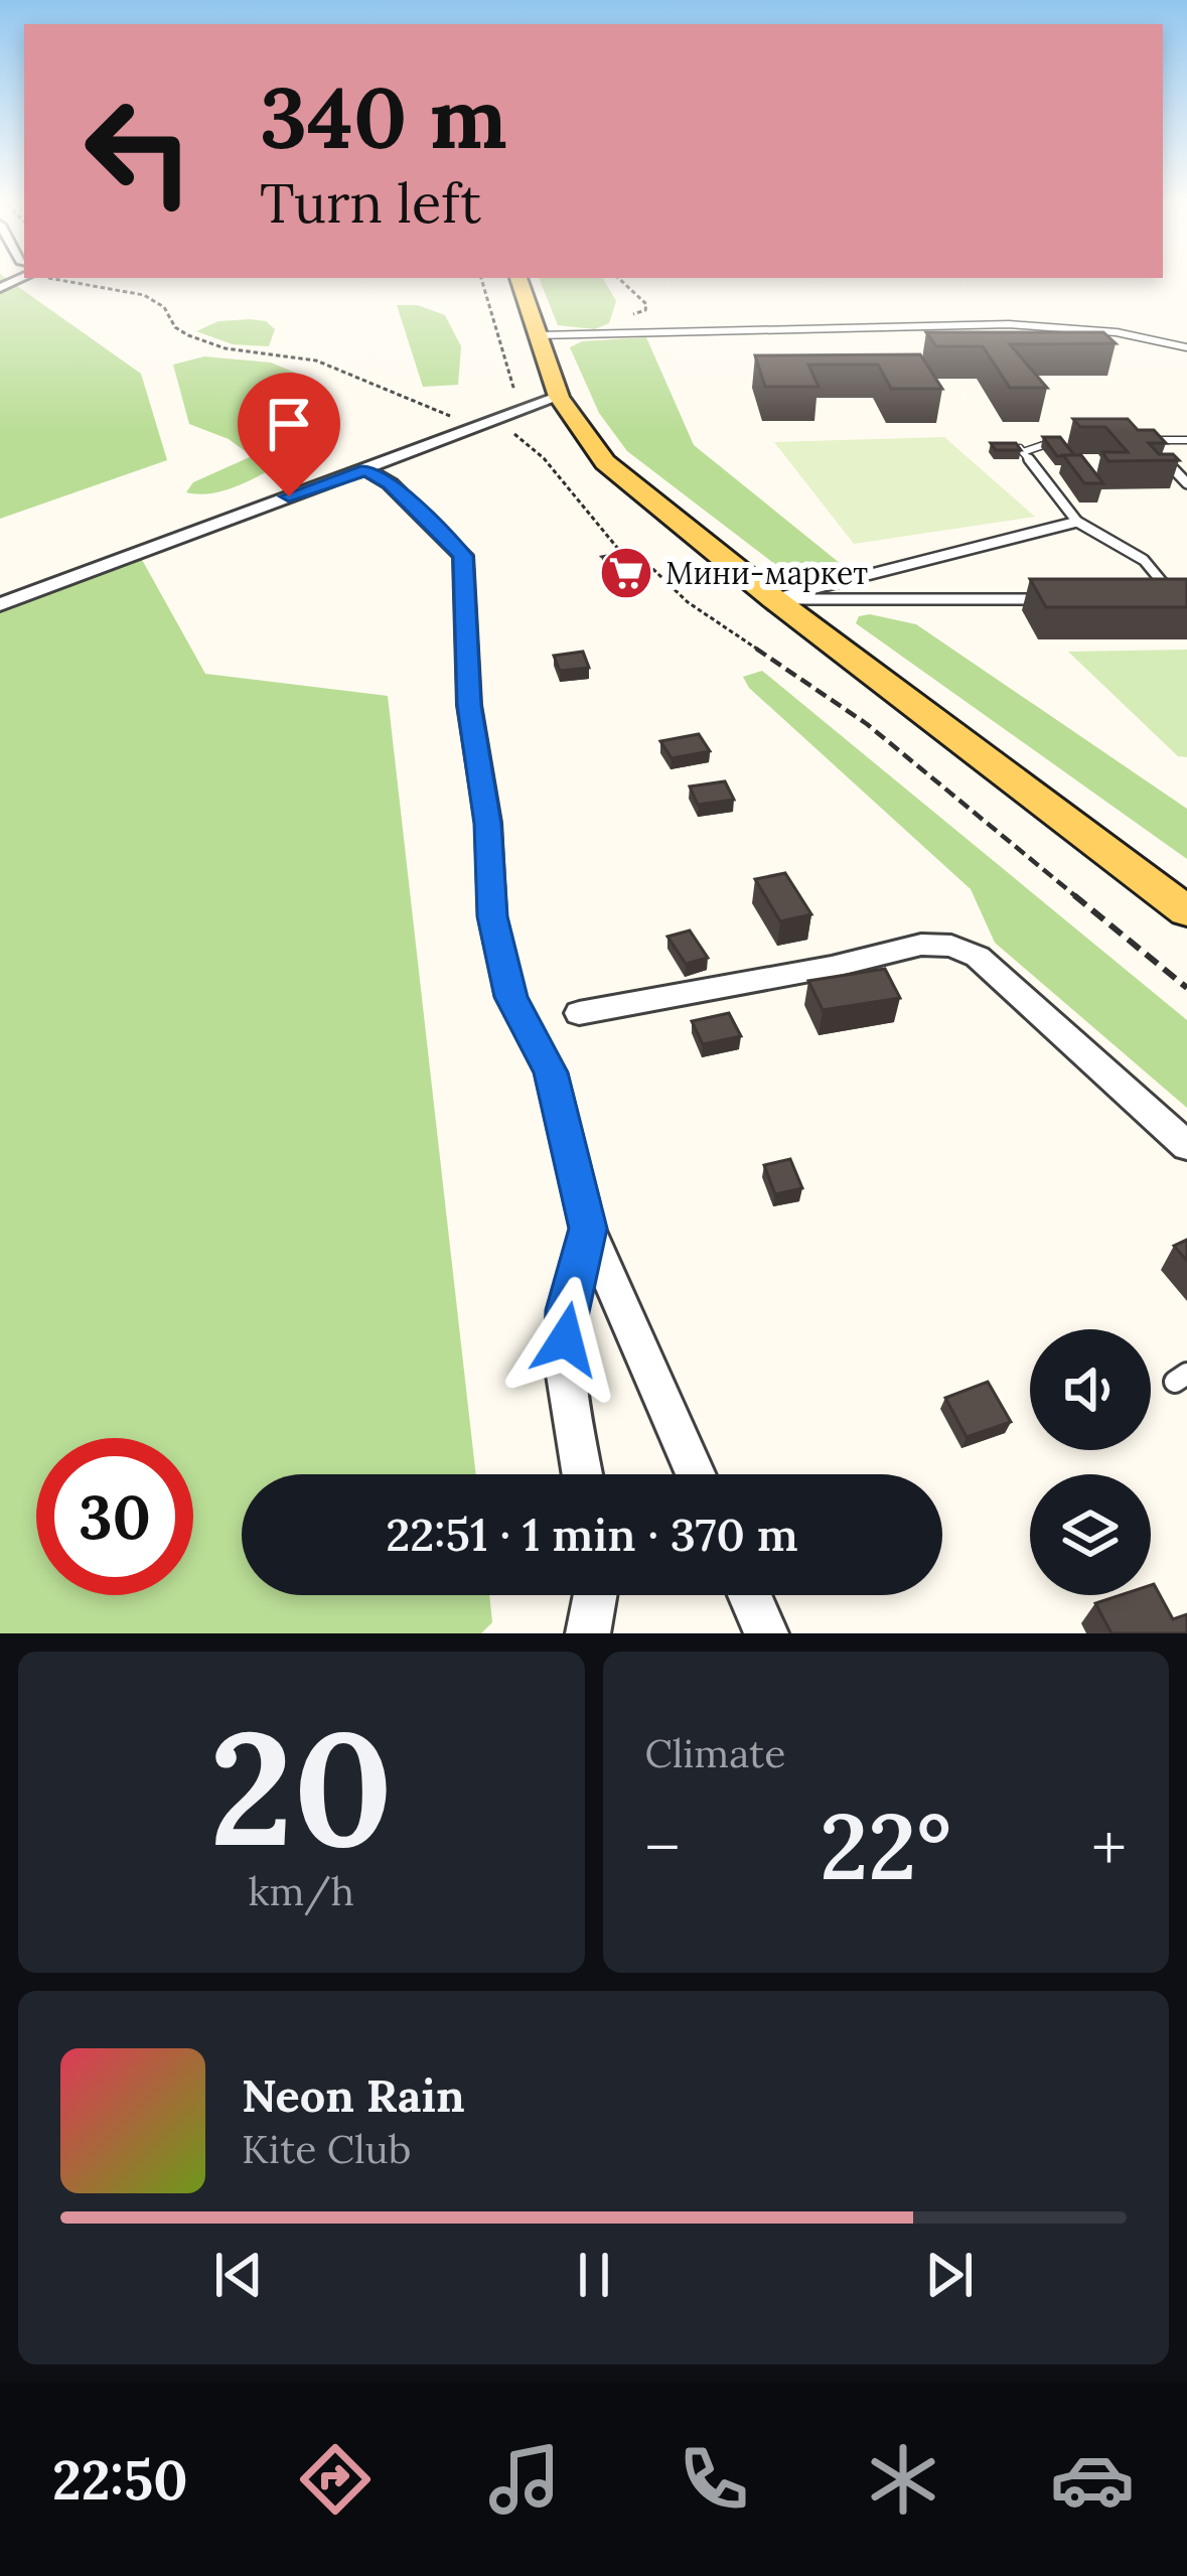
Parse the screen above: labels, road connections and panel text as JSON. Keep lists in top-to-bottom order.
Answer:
{
  "places": {
    "supermarket": ["Мини-маркет"]
  },
  "page": {
    "turn": ["340 m", "Turn left"],
    "limit": "30",
    "trip": "22:51 · 1 min · 370 m",
    "tile": [
      ["20", "km/h"],
      "Climate"
    ],
    "heat": ["−", "22°", "+"],
    "song": ["Neon Rain", "Kite Club"],
    "tabs": "22:50"
  }
}
